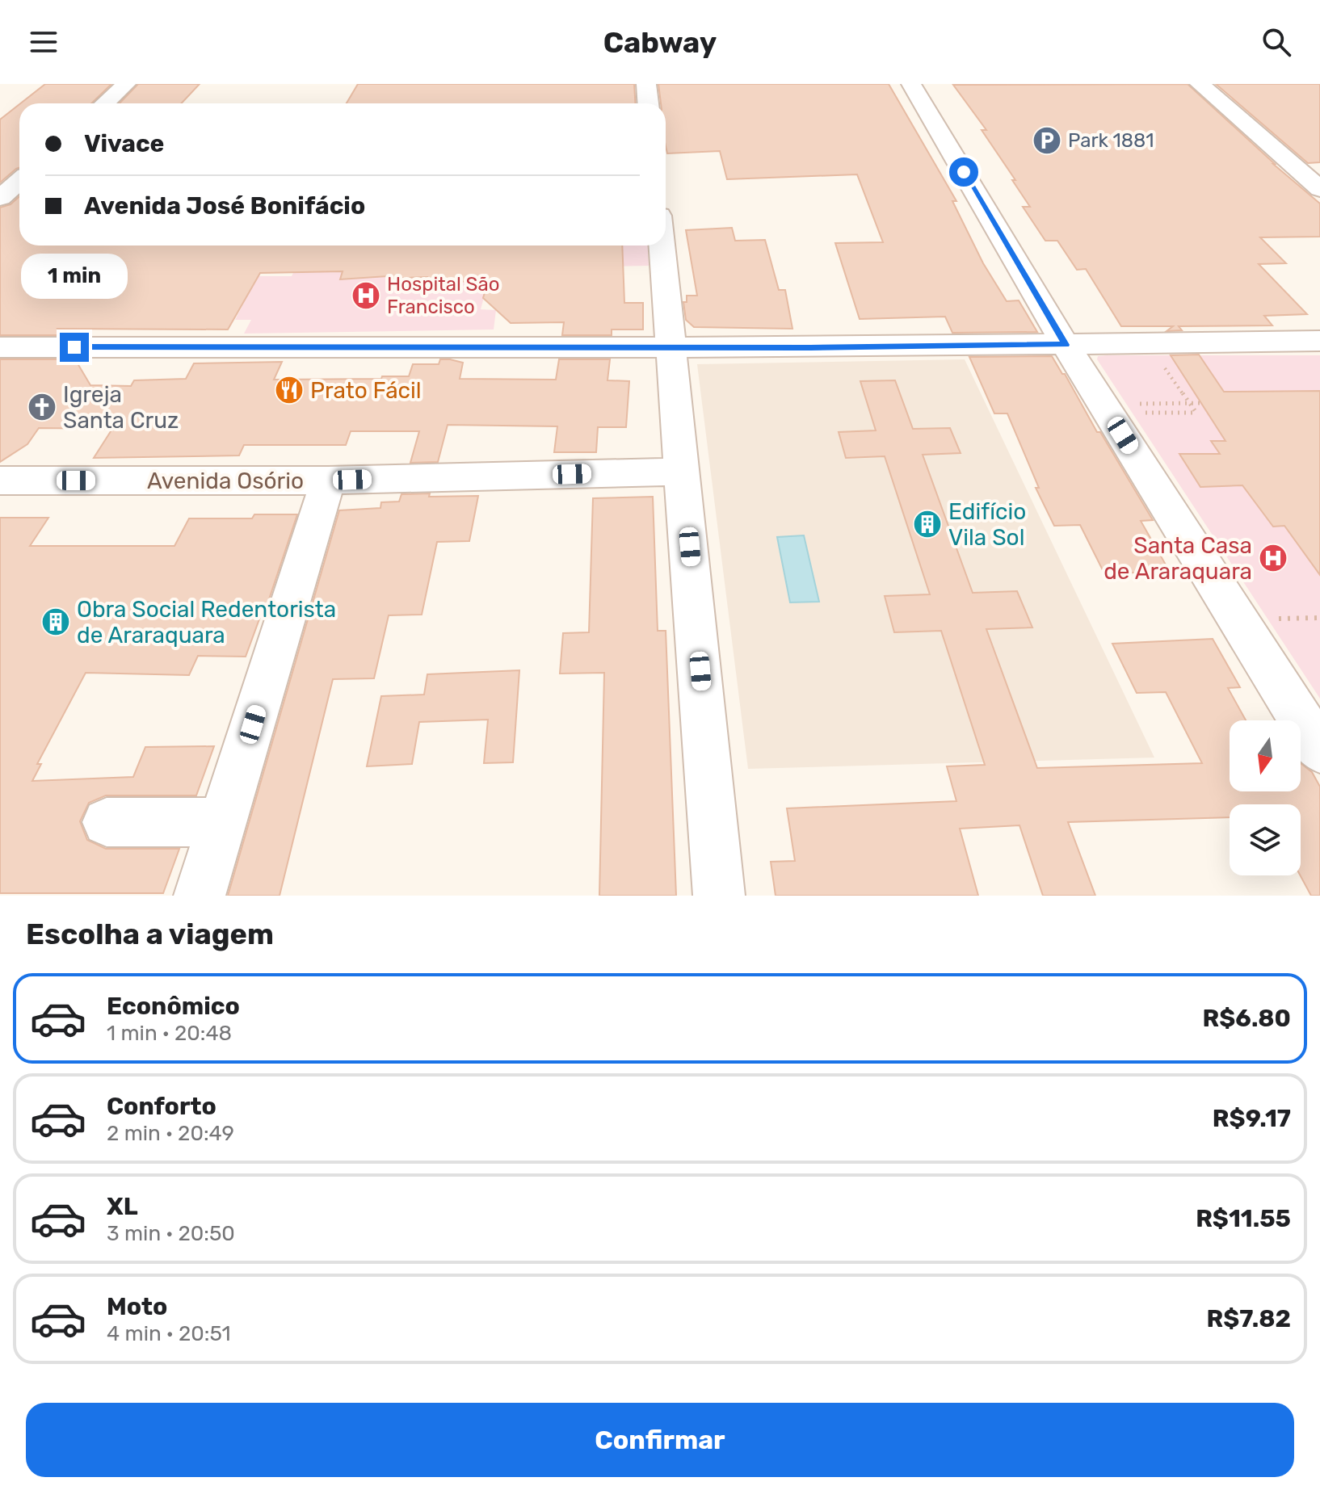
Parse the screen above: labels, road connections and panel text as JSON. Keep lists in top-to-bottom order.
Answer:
{
  "streets": {
    "street": ["Avenida Osório"]
  },
  "places": {
    "parking": ["Park 1881"],
    "hospital": ["Hospital São Francisco", "Santa Casa de Araraquara"],
    "restaurant": ["Prato Fácil"],
    "church": ["Igreja Santa Cruz"],
    "building": ["Edifício Vila Sol", "Obra Social Redentorista de Araraquara"]
  },
  "north": "bottom",
  "page": {
    "header": "Cabway",
    "banner": ["Vivace", "Avenida José Bonifácio"],
    "bubble": "1 min",
    "heading": "Escolha a viagem",
    "list": [
      {
        "name": "Econômico",
        "note": "1 min · 20:48",
        "value": "R$6.80"
      },
      {
        "name": "Conforto",
        "note": "2 min · 20:49",
        "value": "R$9.17"
      },
      {
        "name": "XL",
        "note": "3 min · 20:50",
        "value": "R$11.55"
      },
      {
        "name": "Moto",
        "note": "4 min · 20:51",
        "value": "R$7.82"
      }
    ],
    "buttons": "Confirmar"
  }
}
